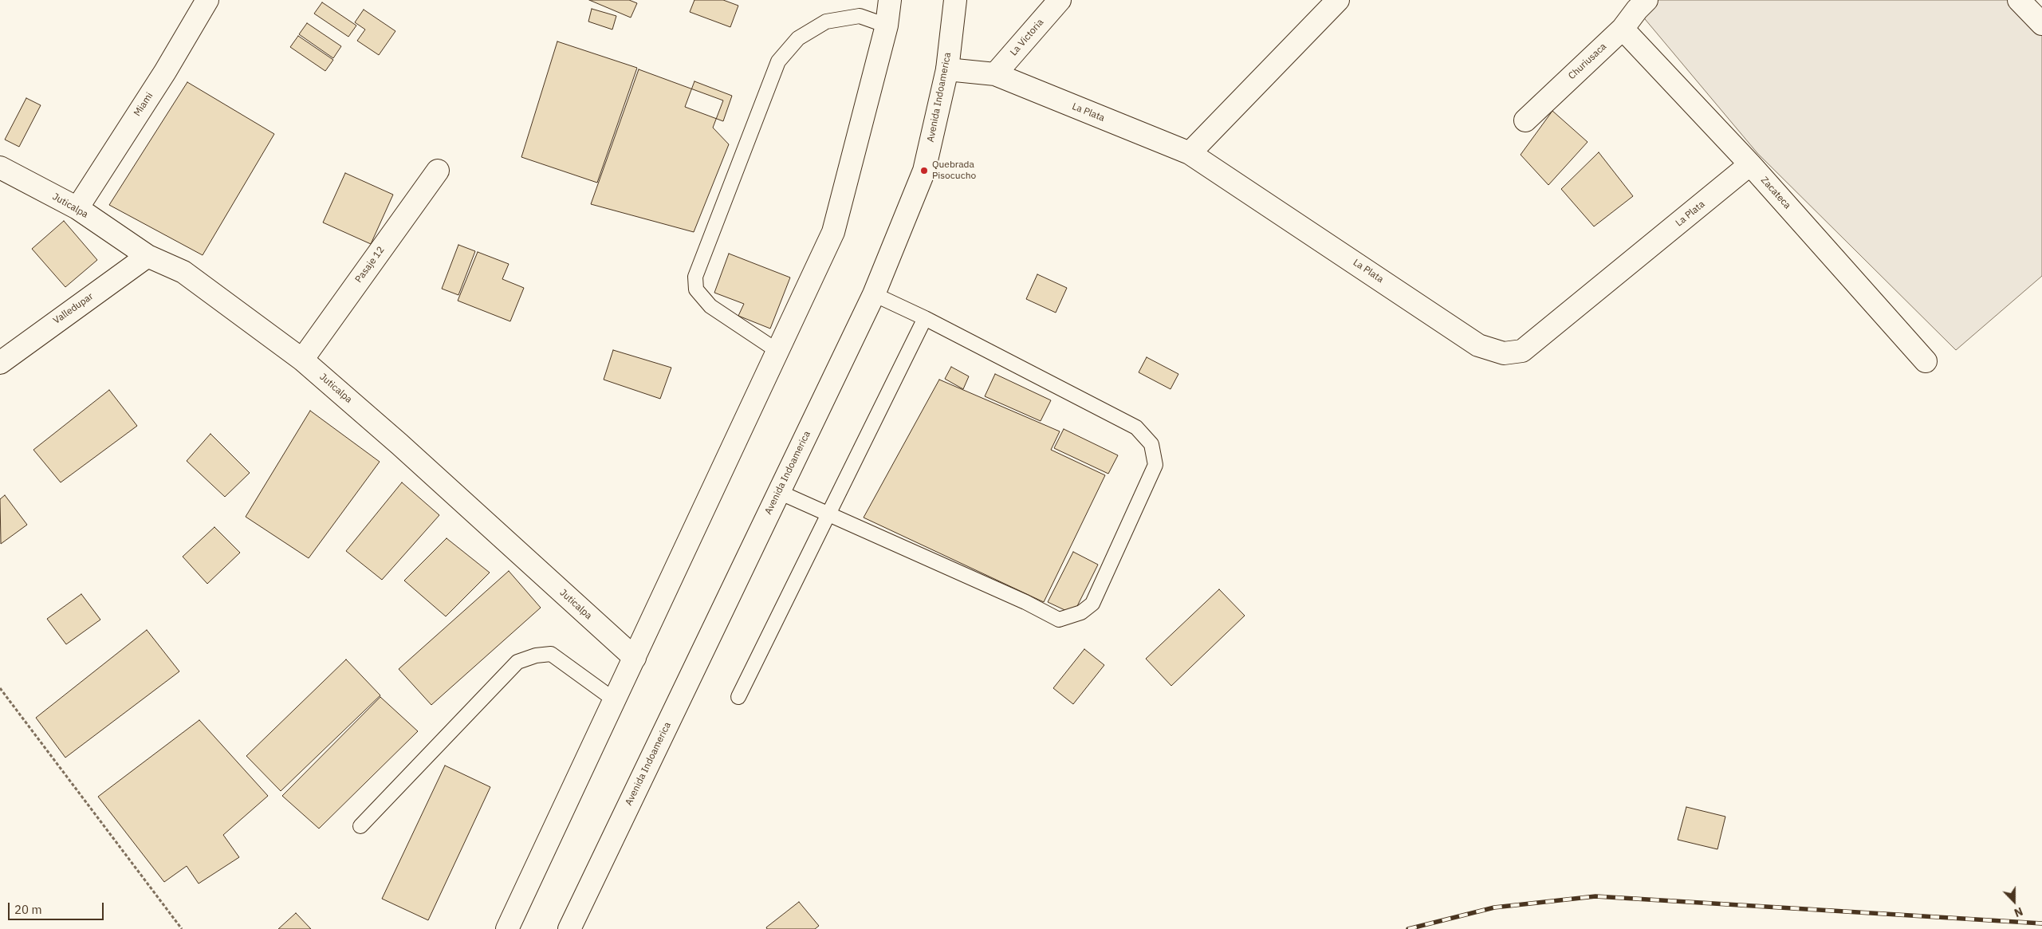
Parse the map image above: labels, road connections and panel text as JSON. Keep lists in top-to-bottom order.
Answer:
{
  "streets": {
    "street": [
      "La Victoria",
      "Churiusaca",
      "Avenida Indoamerica",
      "Miami",
      "La Plata",
      "Zacateca",
      "Juticalpa",
      "Pasaje 12",
      "Valledupar"
    ]
  },
  "crossings": [
    ["La Victoria", "La Plata"],
    ["Churiusaca", "Zacateca"],
    ["Avenida Indoamerica", "La Plata"],
    ["Miami", "Juticalpa"],
    ["La Plata", "Zacateca"],
    ["Juticalpa", "Pasaje 12"],
    ["Juticalpa", "Valledupar"]
  ],
  "places": ["Quebrada Pisocucho"],
  "scale_bar": "20 m",
  "north": "bottom"
}
